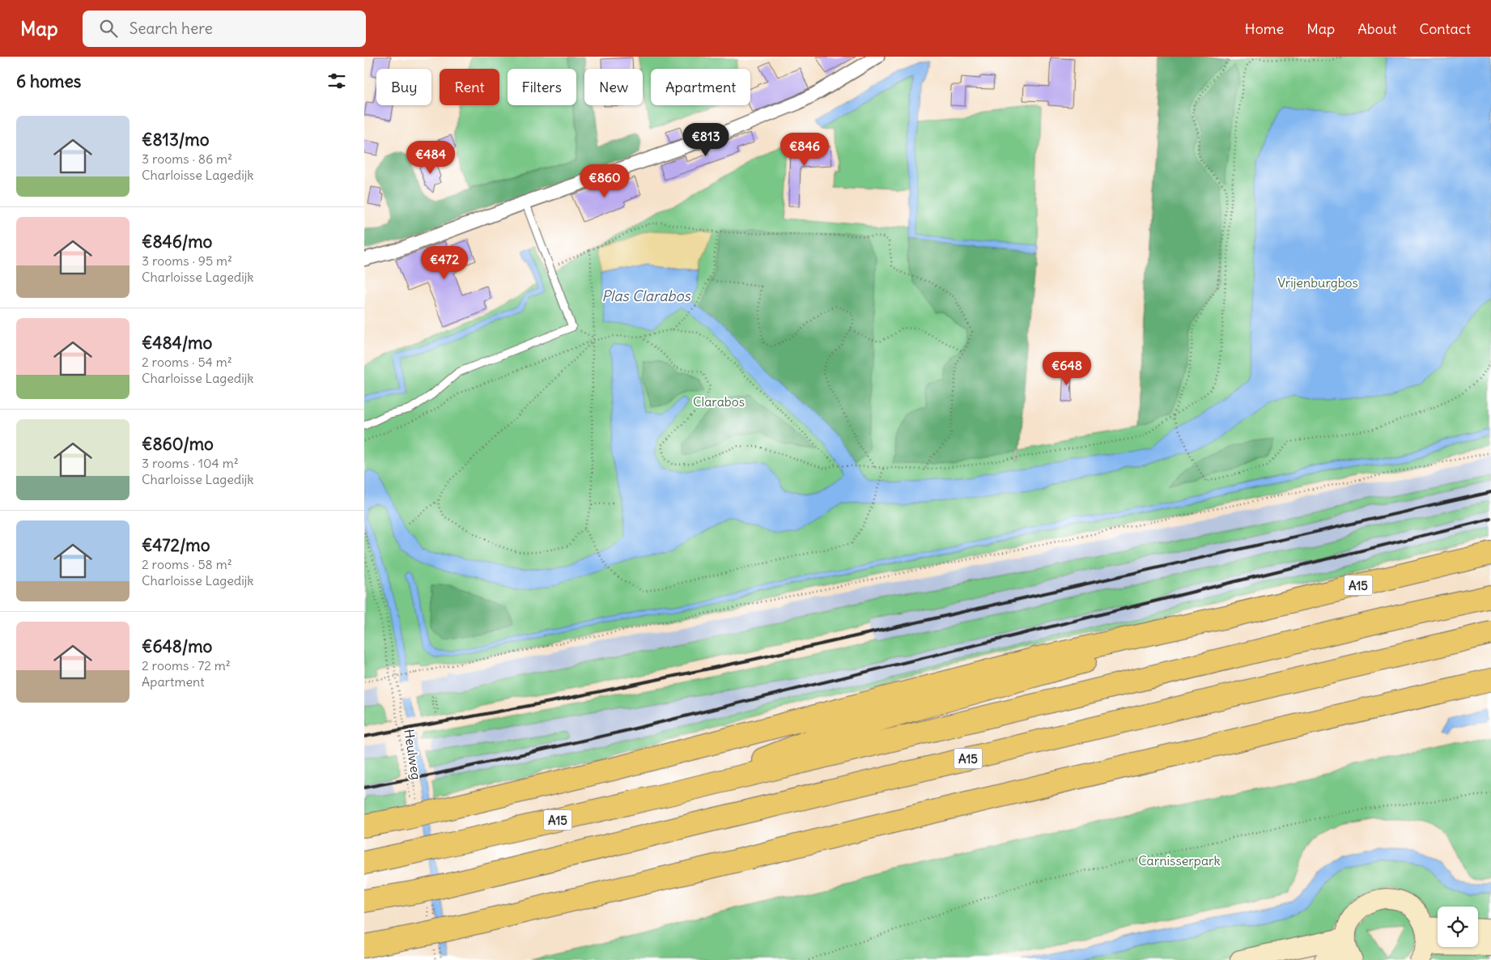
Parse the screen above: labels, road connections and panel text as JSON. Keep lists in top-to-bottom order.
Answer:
{
  "streets": {
    "highway": ["A15"],
    "path": ["Heulweg"]
  },
  "crossings": [
    ["A15", "Heulweg"]
  ],
  "water": ["Plas Clarabos"],
  "parks": ["Vrijenburgbos", "Clarabos", "Carnisserpark"],
  "page": {
    "header": "Map",
    "search": "Search here",
    "nav": [
      "Home",
      "Map",
      "About",
      "Contact"
    ],
    "heading": "6 homes",
    "chip": [
      "Buy",
      "Rent",
      "Filters",
      "New",
      "Apartment"
    ],
    "list": [
      {
        "name": "€813/mo",
        "note": "3 rooms · 86 m² · Charloisse Lagedijk"
      },
      {
        "name": "€846/mo",
        "note": "3 rooms · 95 m² · Charloisse Lagedijk"
      },
      {
        "name": "€484/mo",
        "note": "2 rooms · 54 m² · Charloisse Lagedijk"
      },
      {
        "name": "€860/mo",
        "note": "3 rooms · 104 m² · Charloisse Lagedijk"
      },
      {
        "name": "€472/mo",
        "note": "2 rooms · 58 m² · Charloisse Lagedijk"
      },
      {
        "name": "€648/mo",
        "note": "2 rooms · 72 m² · Apartment"
      }
    ],
    "price": [
      "€813",
      "€846",
      "€484",
      "€860",
      "€472",
      "€648"
    ]
  }
}
